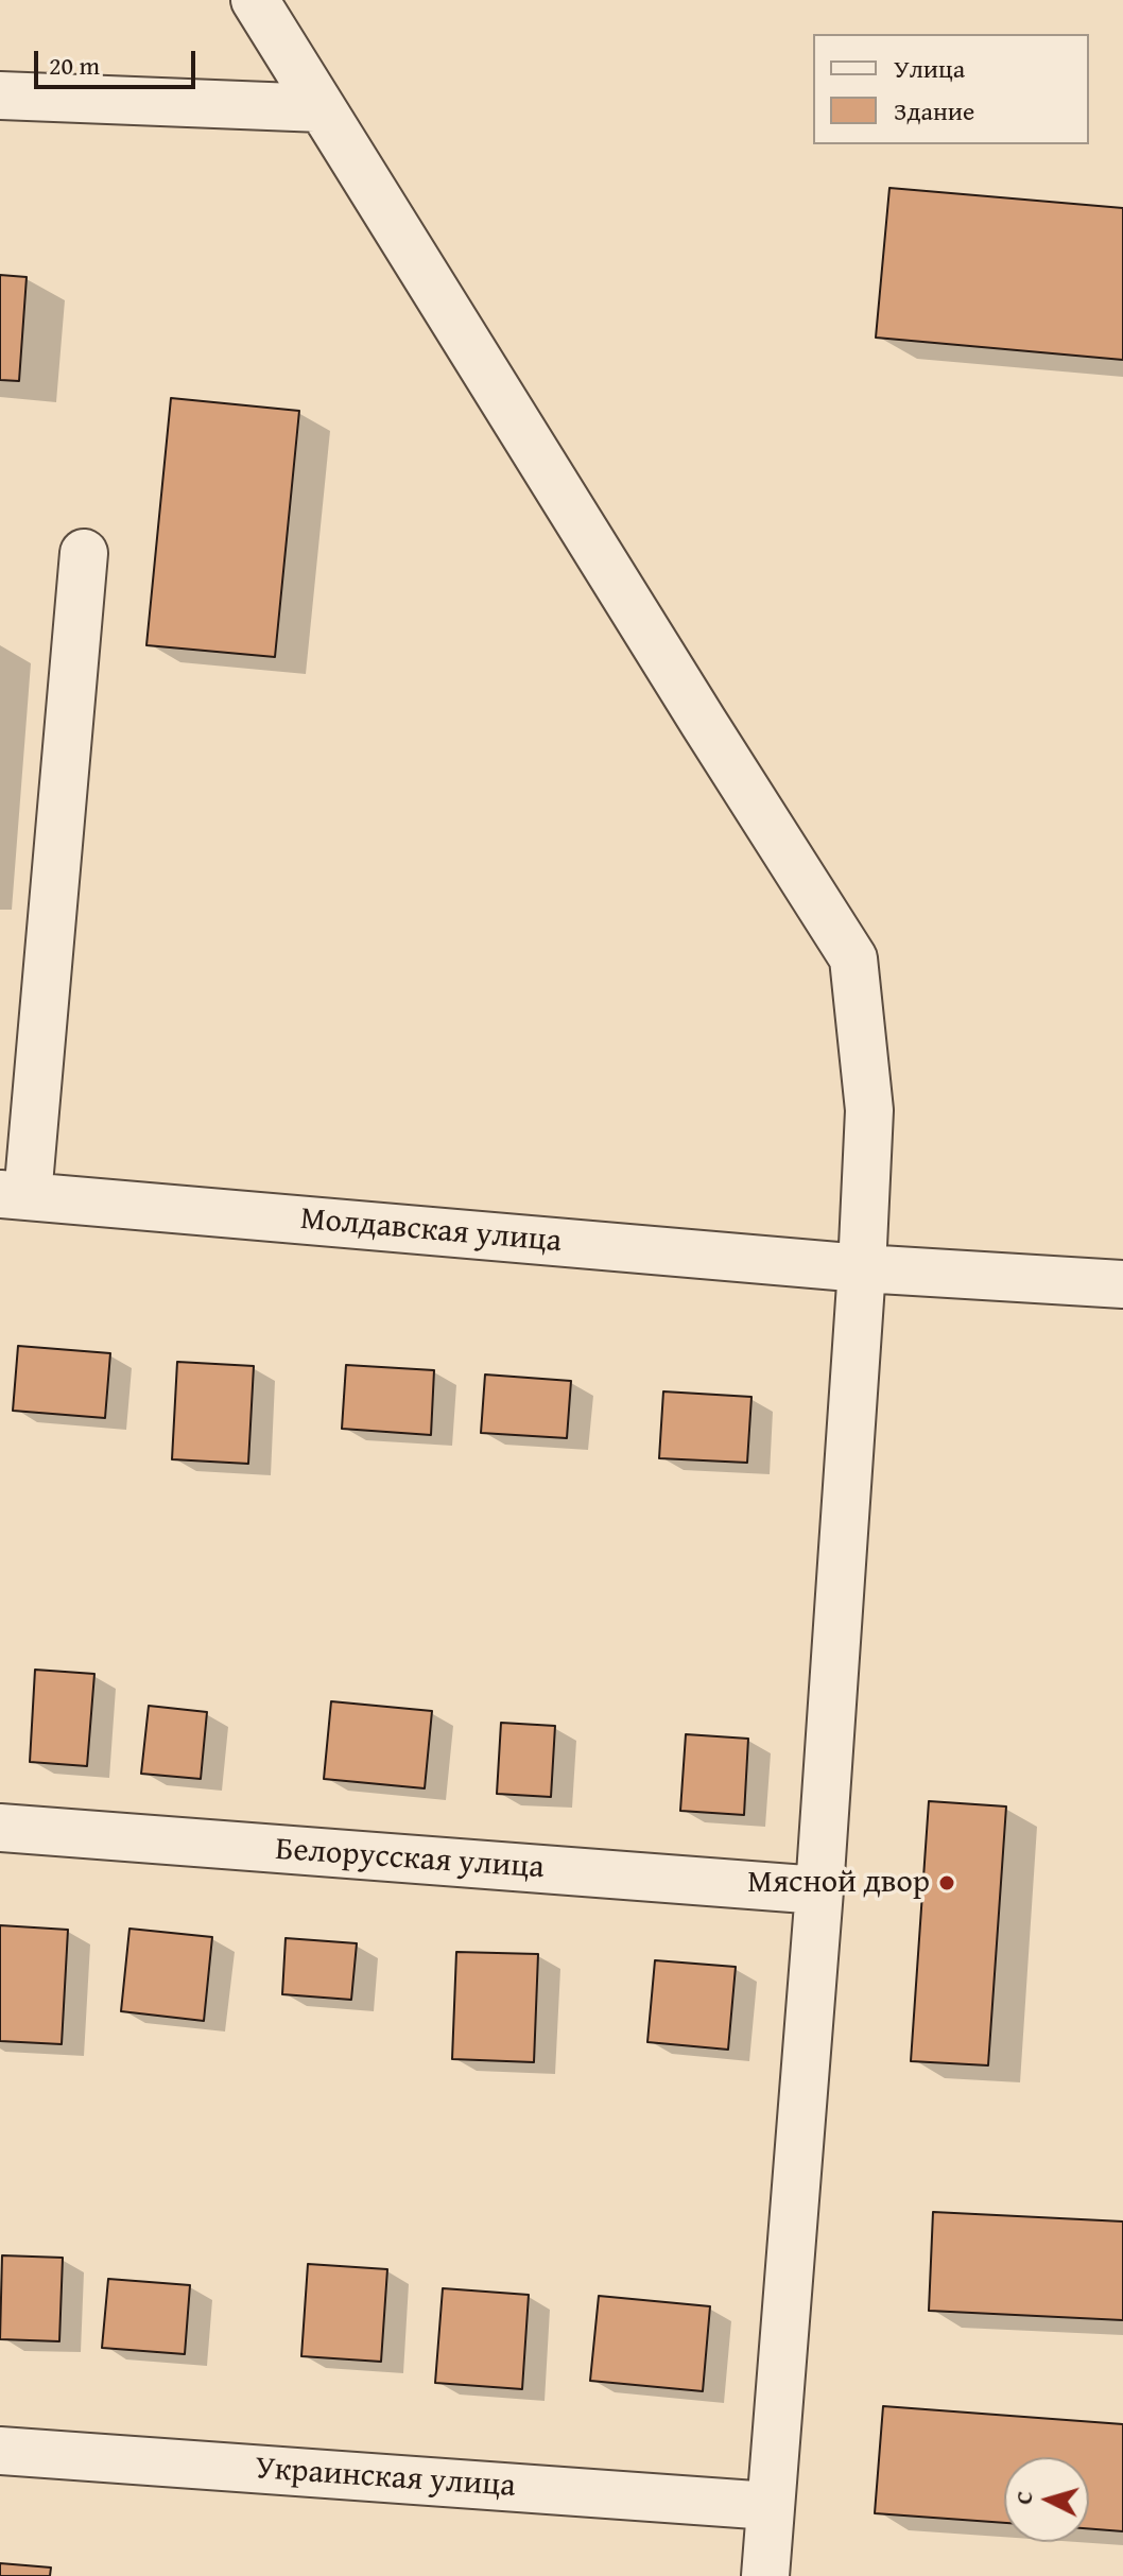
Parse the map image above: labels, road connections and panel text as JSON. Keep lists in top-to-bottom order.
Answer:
{
  "streets": {
    "street": ["Молдавская улица", "Белорусская улица", "Украинская улица"]
  },
  "places": ["Мясной двор"],
  "legend": ["Улица", "Здание"],
  "scale_bar": "20 m",
  "north": "left"
}
